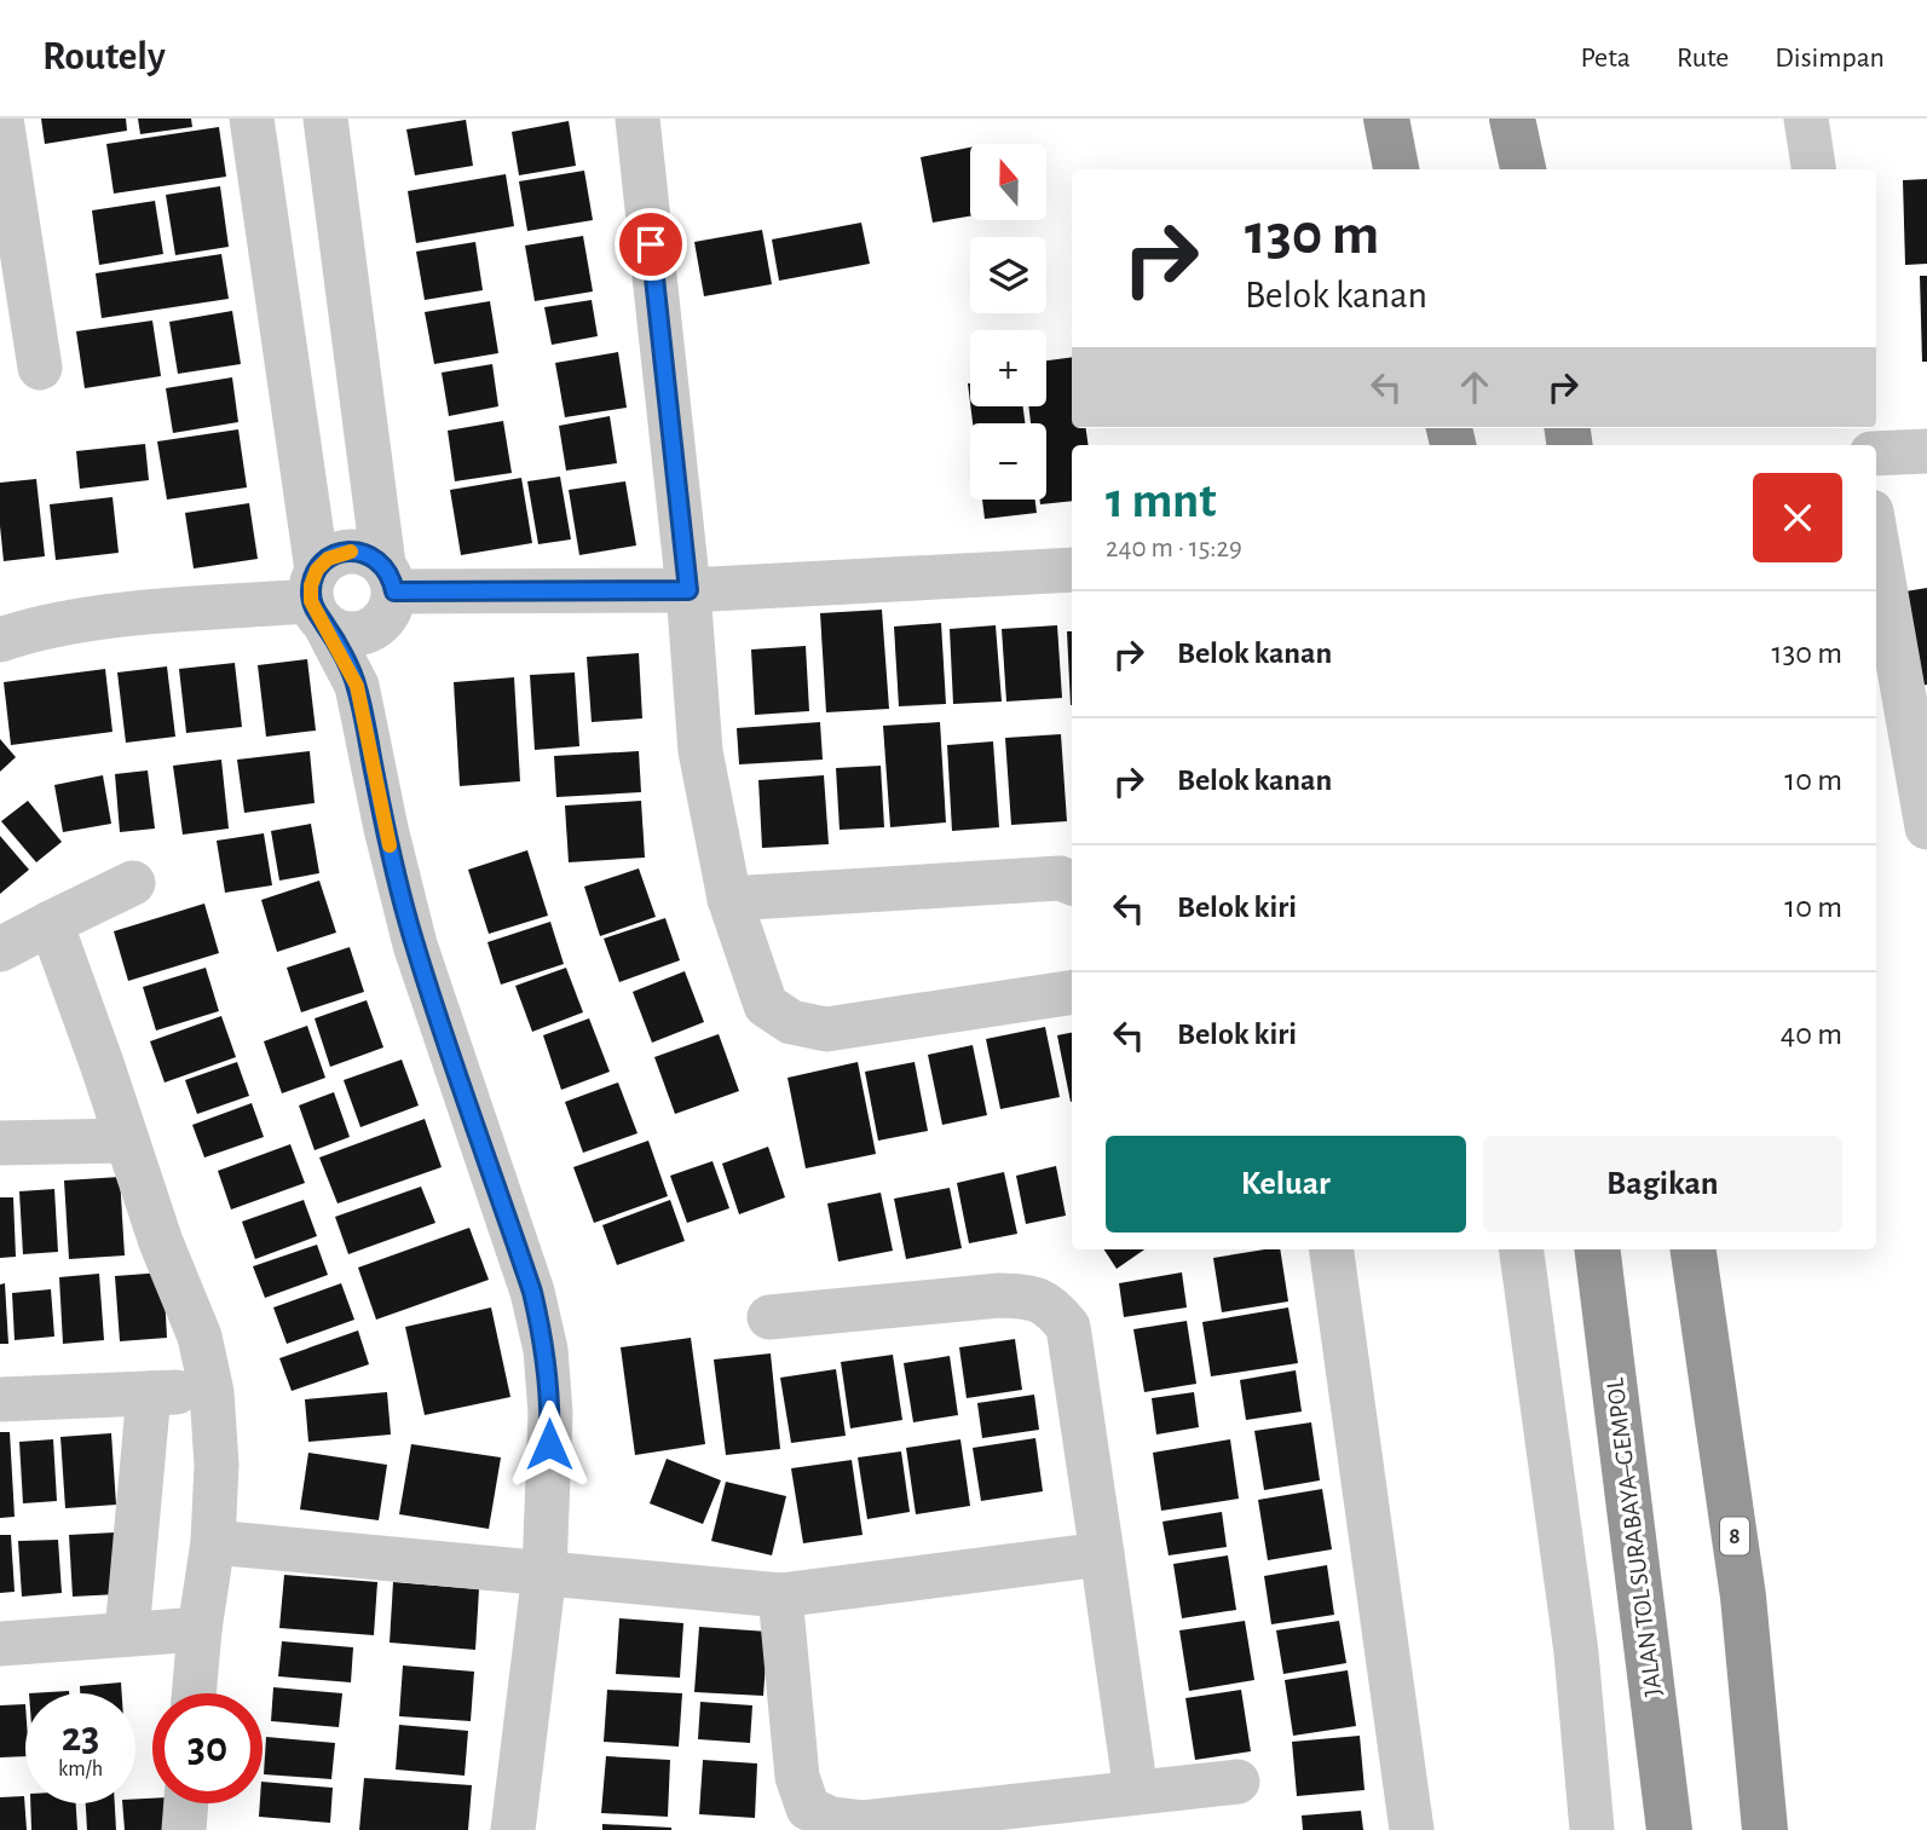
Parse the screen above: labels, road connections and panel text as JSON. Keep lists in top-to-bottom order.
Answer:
{
  "streets": {
    "highway": ["8", "JALAN TOL SURABAYA–GEMPOL"]
  },
  "north": "top",
  "page": {
    "header": "Routely",
    "nav": ["Peta", "Rute", "Disimpan"],
    "map_buttons": ["+", "−"],
    "turn": ["130 m", "Belok kanan"],
    "heading": ["1 mnt", "240 m · 15:29"],
    "list": [
      {
        "name": "Belok kanan",
        "value": "130 m"
      },
      {
        "name": "Belok kanan",
        "value": "10 m"
      },
      {
        "name": "Belok kiri",
        "value": "10 m"
      },
      {
        "name": "Belok kiri",
        "value": "40 m"
      }
    ],
    "buttons": ["Keluar", "Bagikan"],
    "speed": "23 km/h",
    "limit": "30"
  }
}
